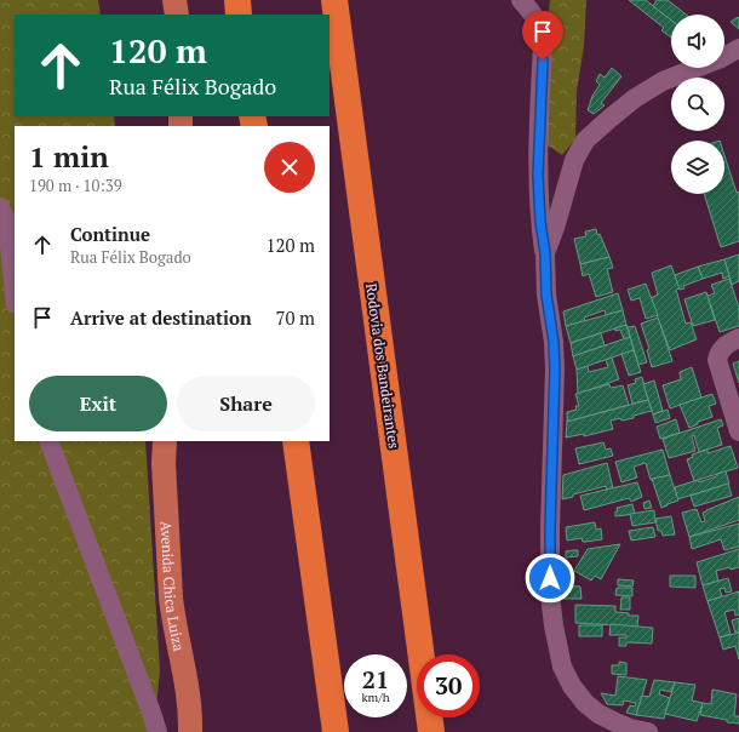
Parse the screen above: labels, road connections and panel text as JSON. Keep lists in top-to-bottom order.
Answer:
{
  "streets": {
    "highway": ["Rodovia dos Bandeirantes"],
    "main road": ["Avenida Chica Luiza"]
  },
  "page": {
    "turn": ["120 m", "Rua Félix Bogado"],
    "heading": ["1 min", "190 m · 10:39"],
    "list": [
      {
        "name": "Continue",
        "note": "Rua Félix Bogado",
        "value": "120 m"
      },
      {
        "name": "Arrive at destination",
        "value": "70 m"
      }
    ],
    "buttons": ["Exit", "Share"],
    "speed": "21 km/h",
    "limit": "30"
  }
}
